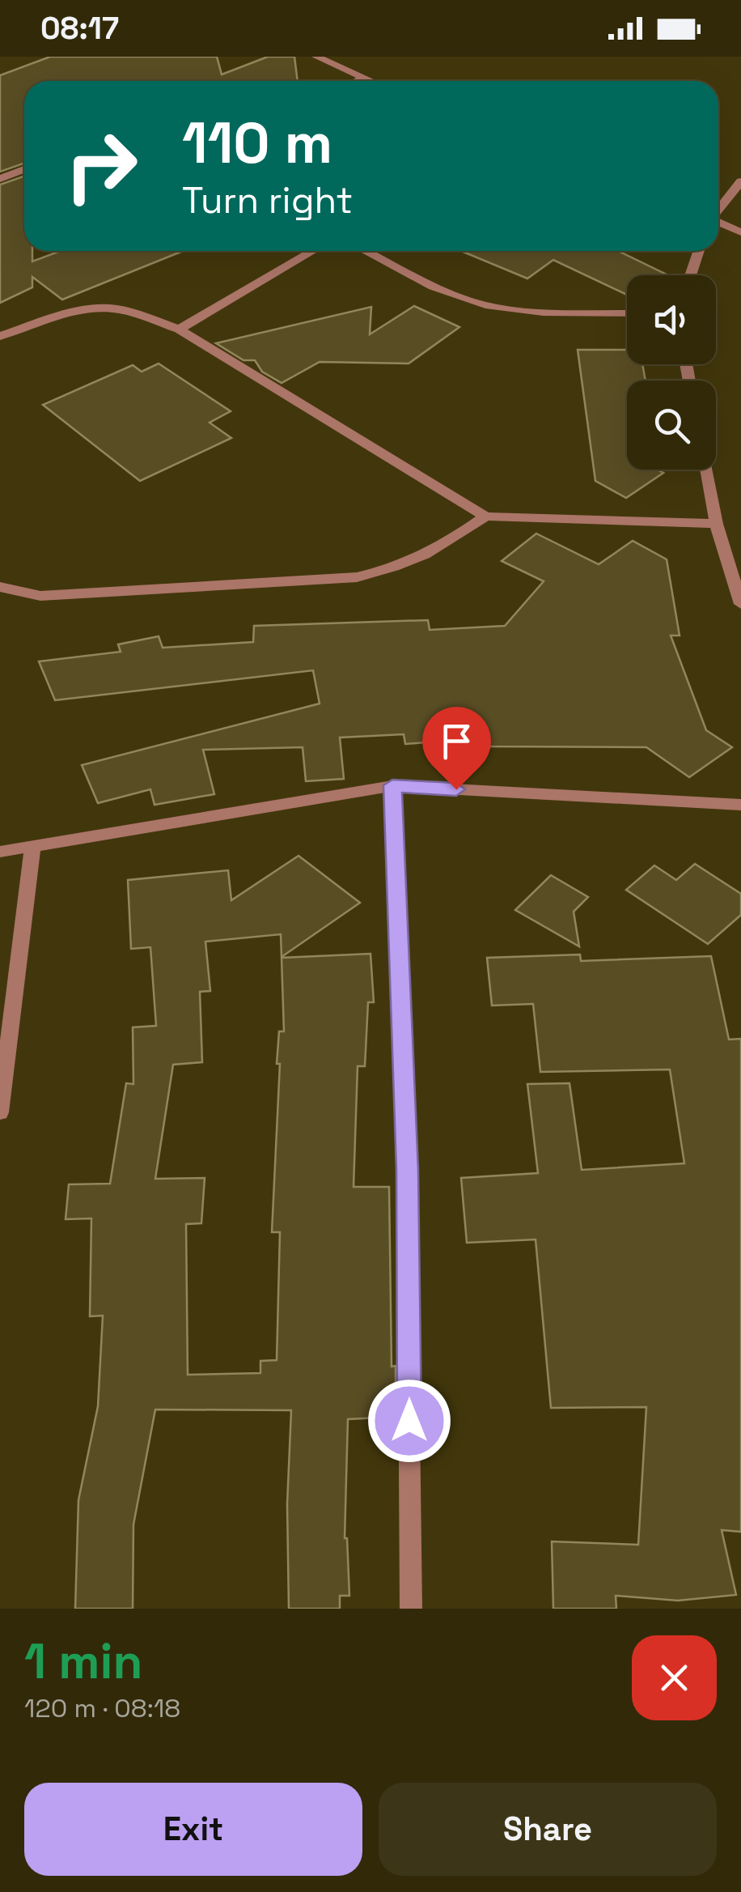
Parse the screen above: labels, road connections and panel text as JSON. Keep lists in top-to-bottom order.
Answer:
{
  "page": {
    "status": "08:17",
    "turn": ["110 m", "Turn right"],
    "heading": ["1 min", "120 m · 08:18"],
    "buttons": ["Exit", "Share"]
  }
}
